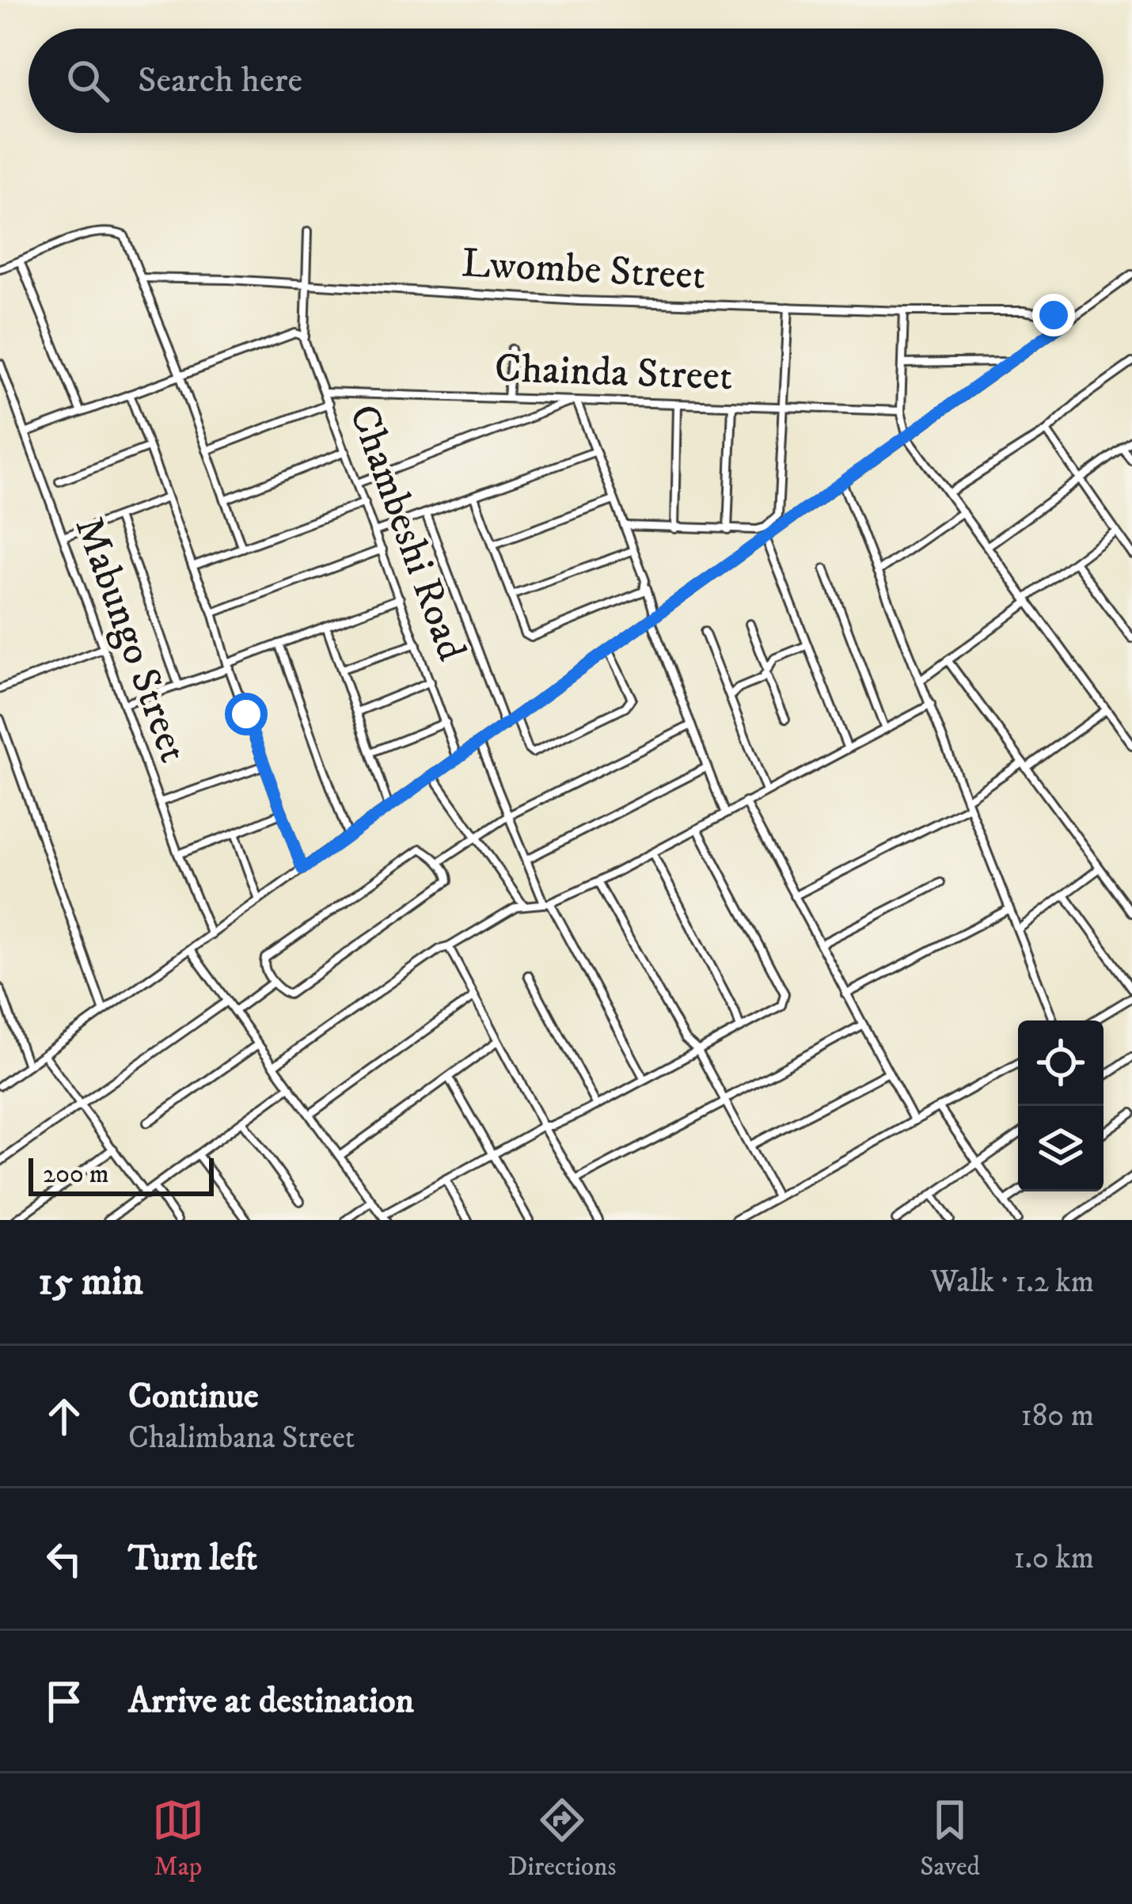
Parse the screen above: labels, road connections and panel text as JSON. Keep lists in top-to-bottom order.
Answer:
{
  "streets": {
    "street": [
      "Lwombe Street",
      "Chainda Street",
      "Chambeshi Road",
      "Mabungo Street"
    ]
  },
  "crossings": [
    ["Chainda Street", "Chambeshi Road"]
  ],
  "scale_bar": "200 m",
  "page": {
    "search": "Search here",
    "scale": "200 m",
    "heading": ["15 min", "Walk · 1.2 km"],
    "list": [
      ["Continue", "Chalimbana Street", "180 m"],
      ["Turn left", "1.0 km"],
      "Arrive at destination"
    ],
    "nav": ["Map", "Directions", "Saved"]
  }
}
